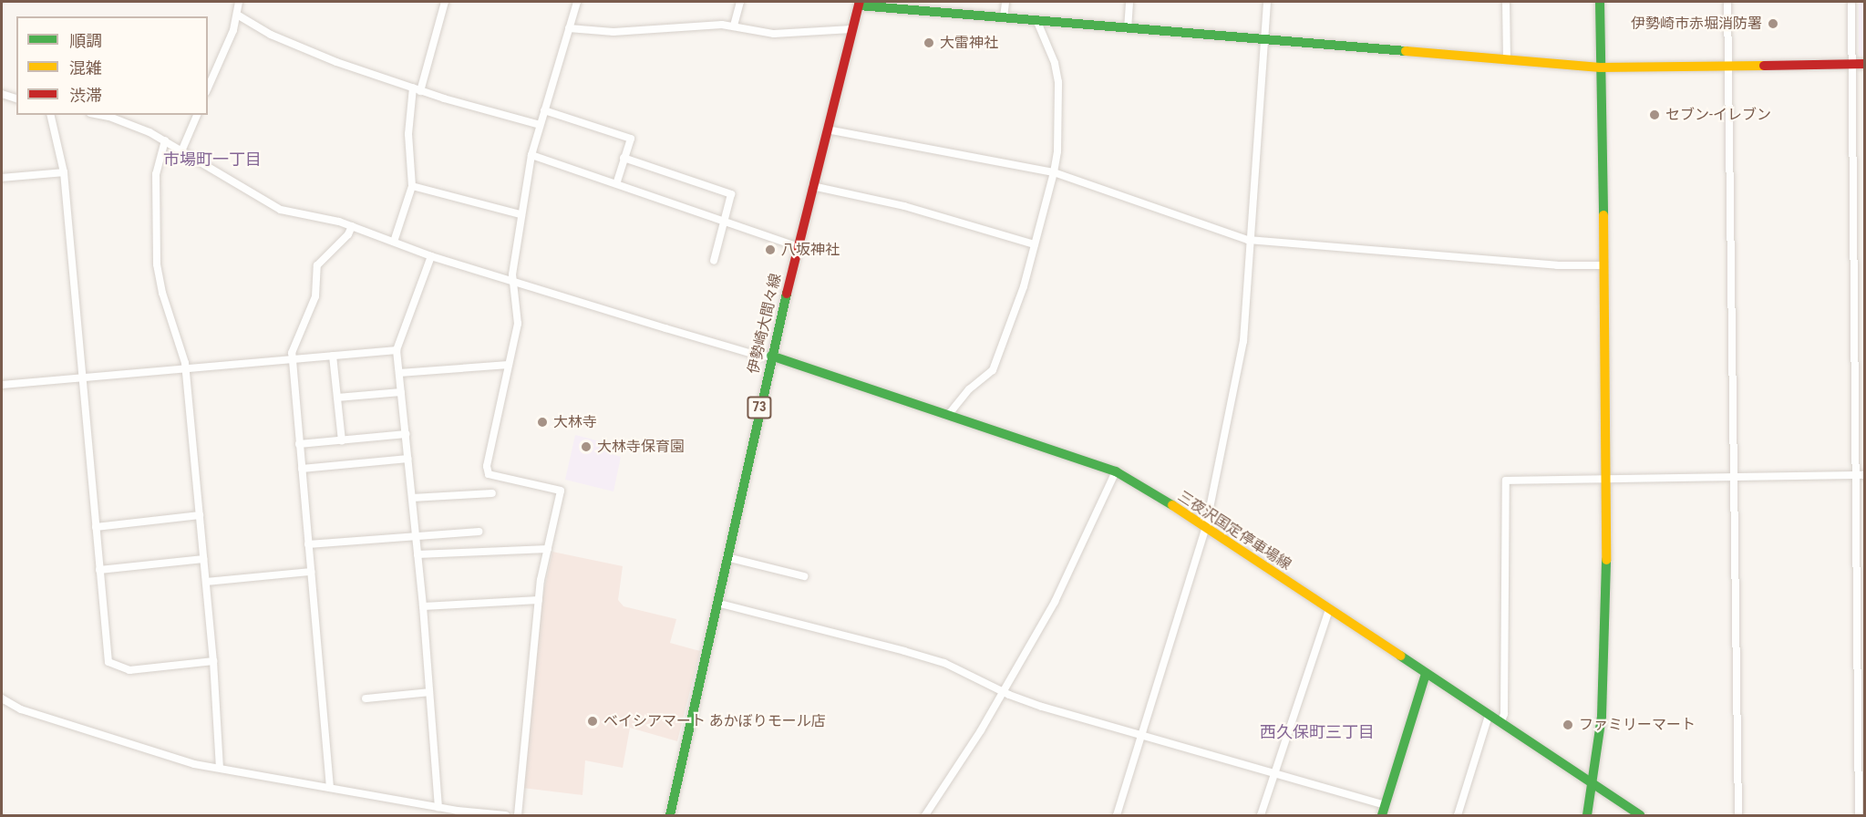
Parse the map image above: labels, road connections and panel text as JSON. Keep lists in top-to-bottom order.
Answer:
{
  "streets": {
    "street": ["伊勢崎大間々線", "73", "三夜沢国定停車場線"]
  },
  "crossings": [
    ["伊勢崎大間々線", "三夜沢国定停車場線"]
  ],
  "districts": ["市場町一丁目", "西久保町三丁目"],
  "places": [
    "伊勢崎市赤堀消防署",
    "大雷神社",
    "セブン-イレブン",
    "八坂神社",
    "大林寺",
    "大林寺保育園",
    "ベイシアマート あかぼりモール店",
    "ファミリーマート"
  ],
  "legend": ["順調", "混雑", "渋滞"]
}
